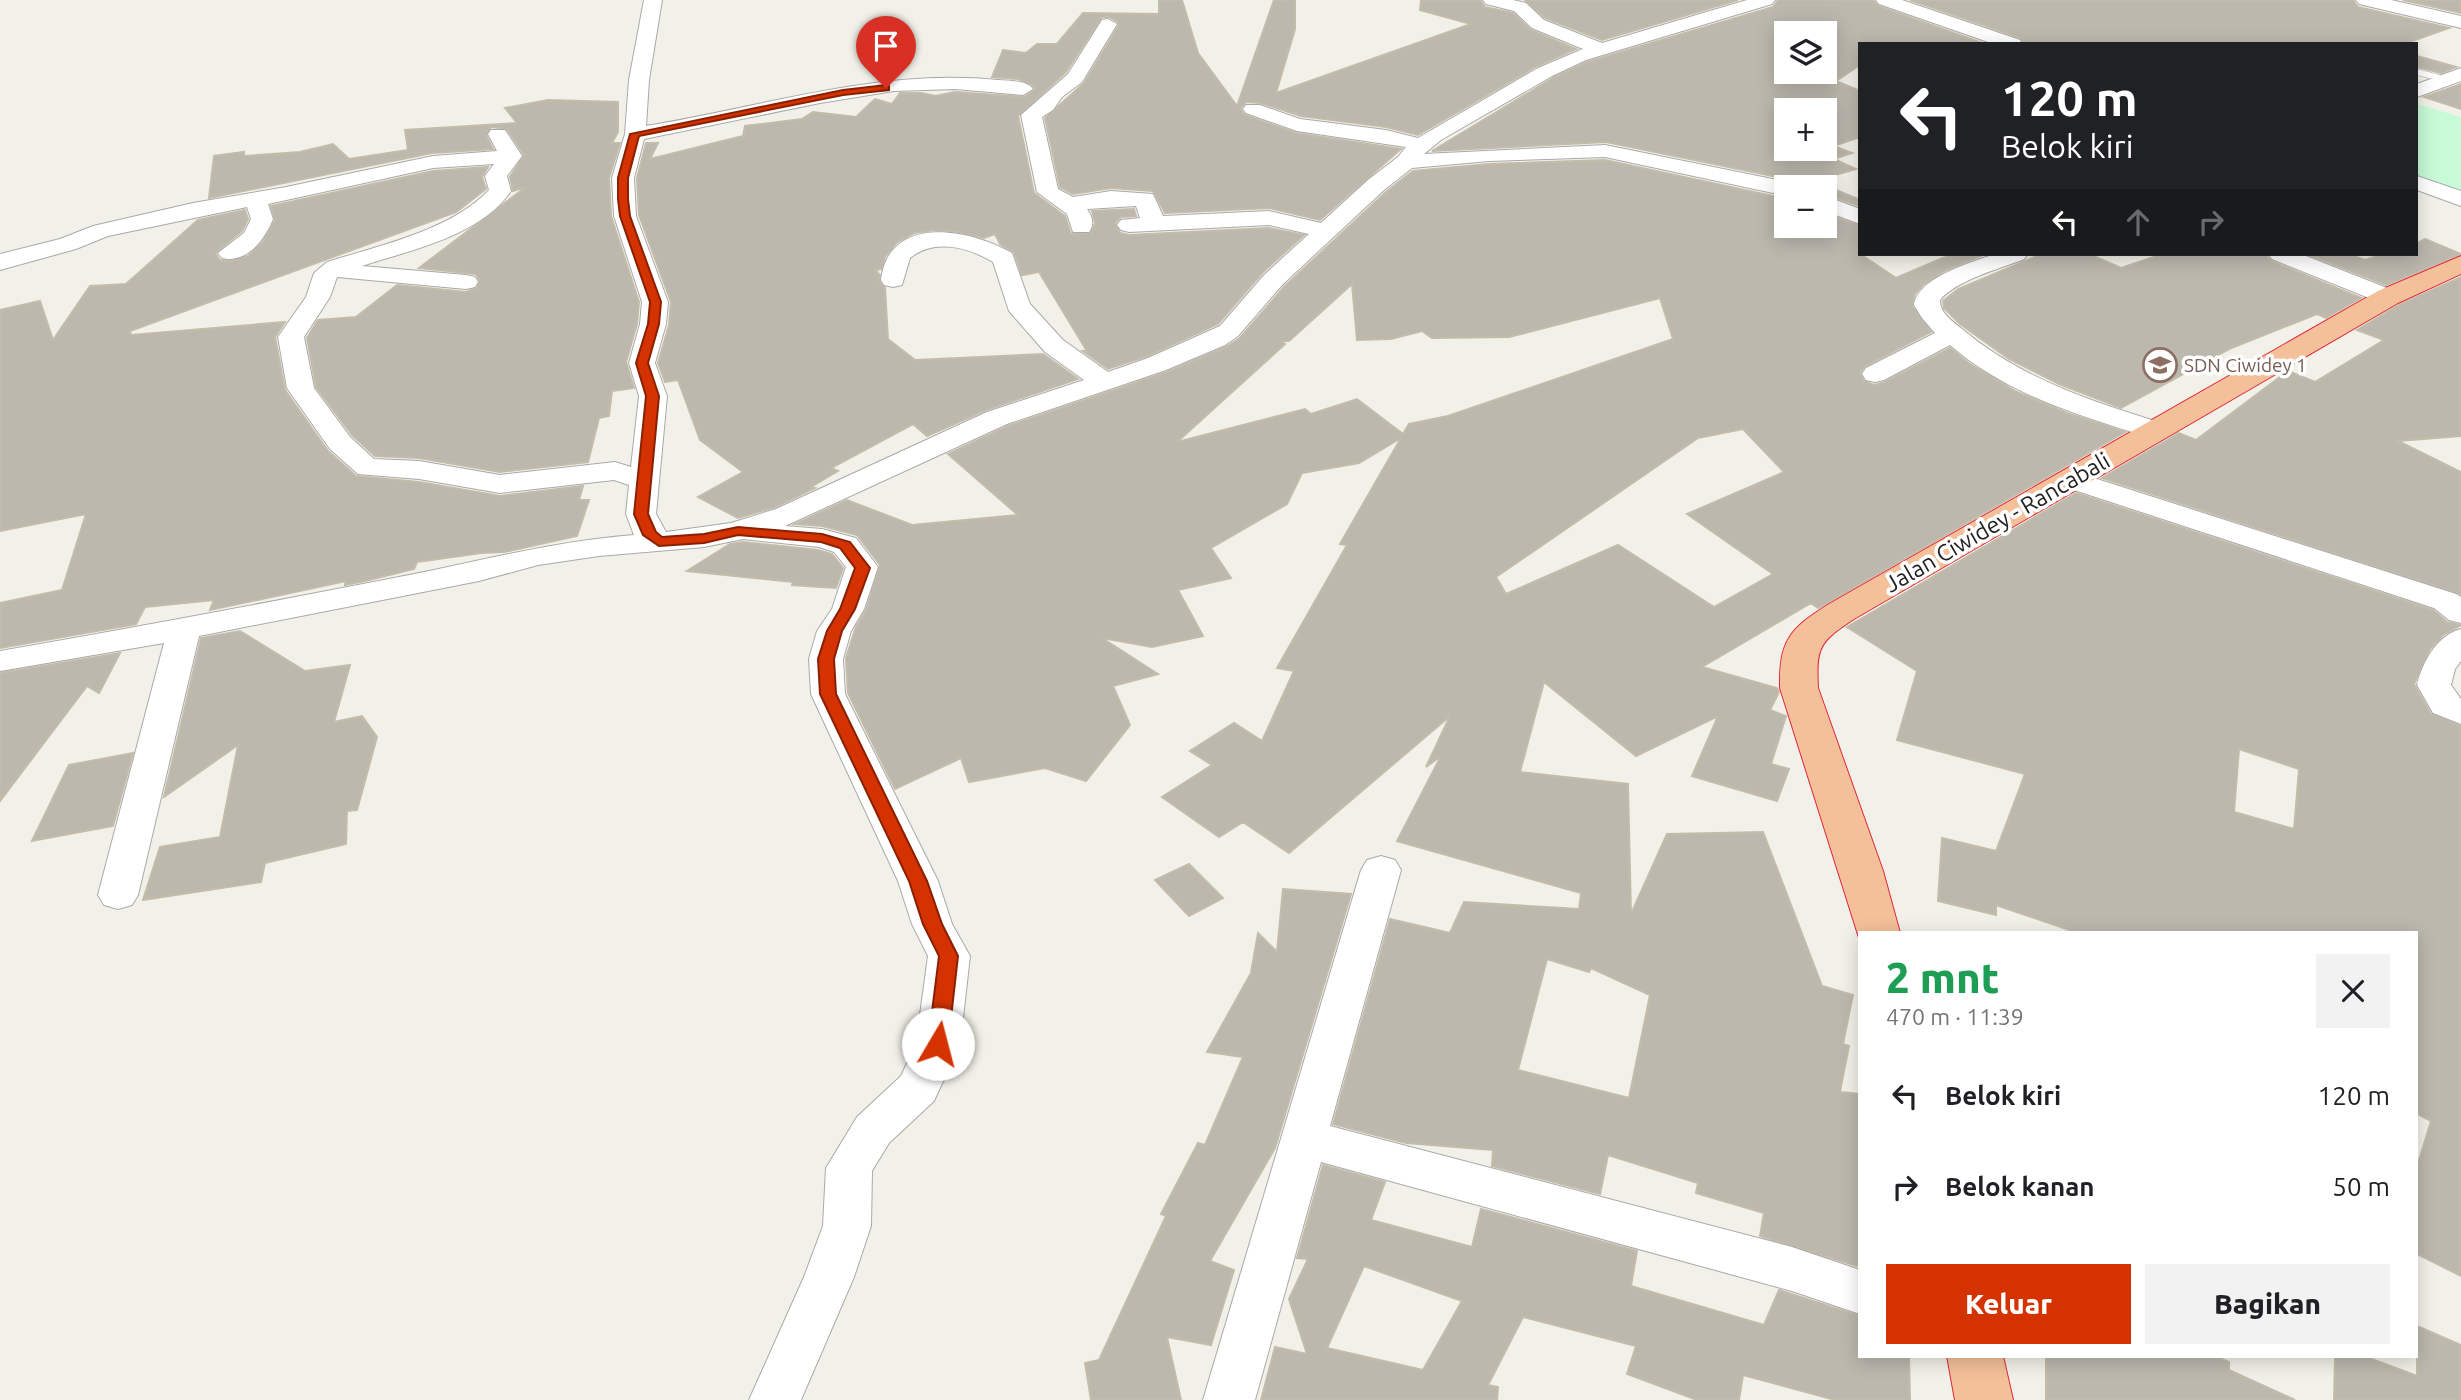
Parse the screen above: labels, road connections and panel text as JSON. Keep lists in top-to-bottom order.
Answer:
{
  "streets": {
    "highway": ["Jalan Ciwidey - Rancabali"]
  },
  "places": {
    "school or university": ["SDN Ciwidey 1"]
  },
  "page": {
    "map_buttons": ["+", "−"],
    "turn": ["120 m", "Belok kiri"],
    "heading": ["2 mnt", "470 m · 11:39"],
    "list": [
      {
        "name": "Belok kiri",
        "value": "120 m"
      },
      {
        "name": "Belok kanan",
        "value": "50 m"
      }
    ],
    "buttons": ["Keluar", "Bagikan"]
  }
}
